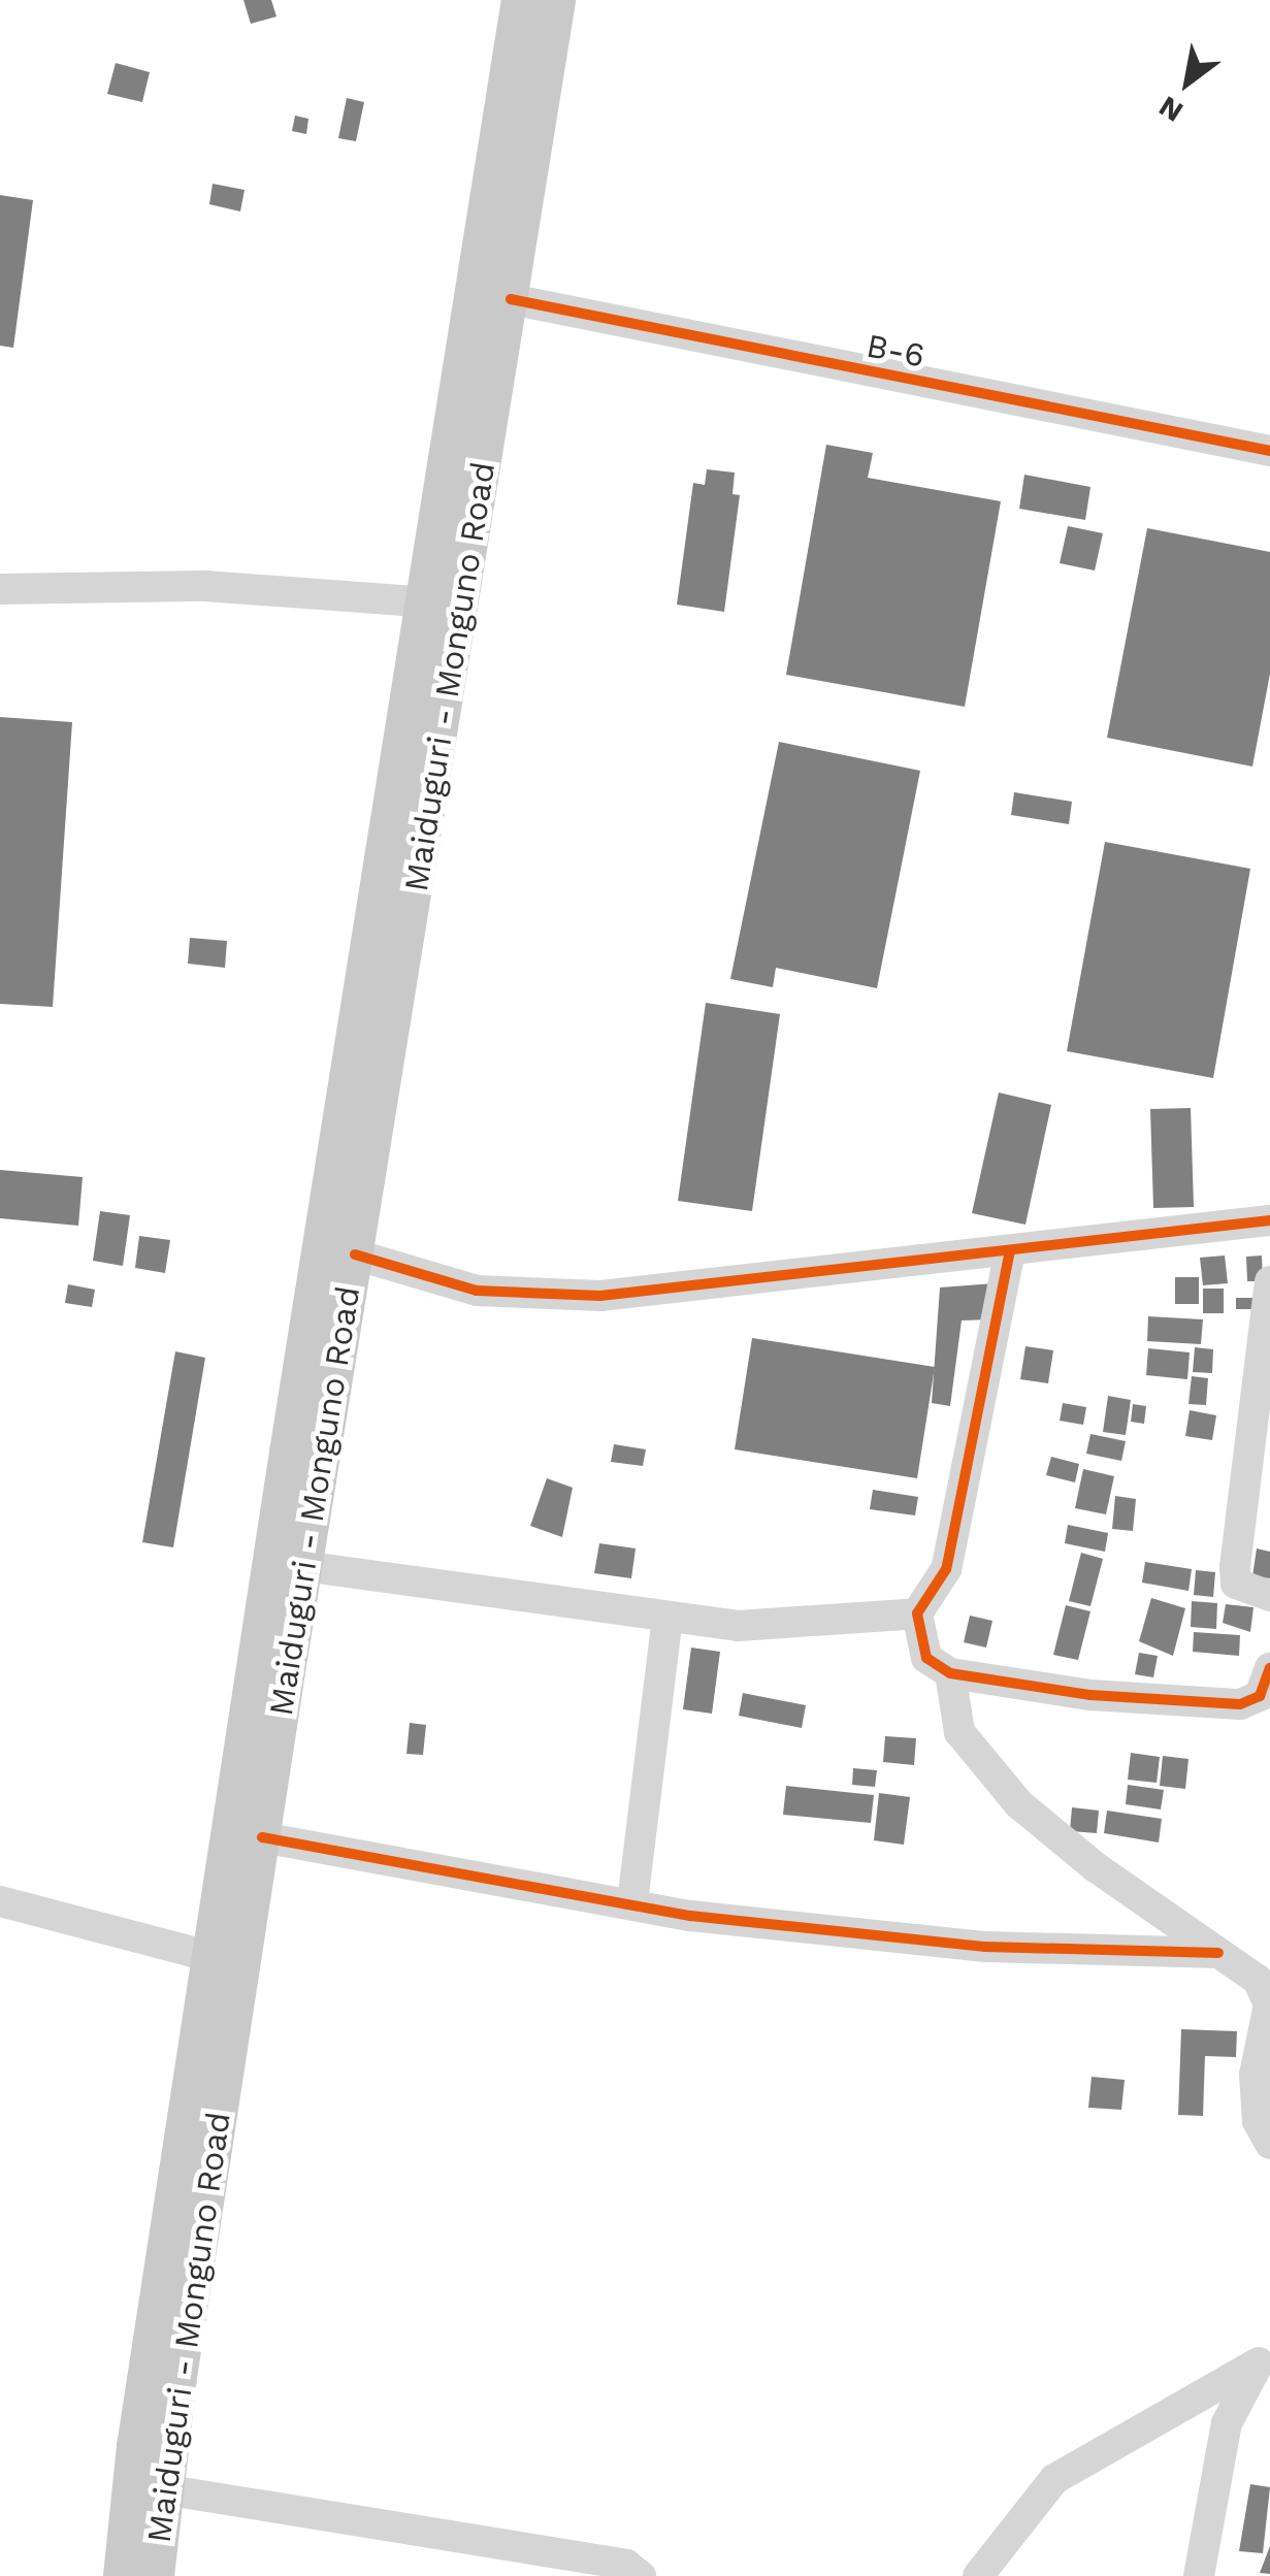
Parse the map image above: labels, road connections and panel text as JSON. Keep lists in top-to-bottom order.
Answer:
{
  "streets": {
    "main road": ["Maiduguri - Monguno Road"],
    "street": ["B-6"]
  },
  "crossings": [
    ["B-6", "Maiduguri - Monguno Road"]
  ],
  "north": "bottom left"
}
